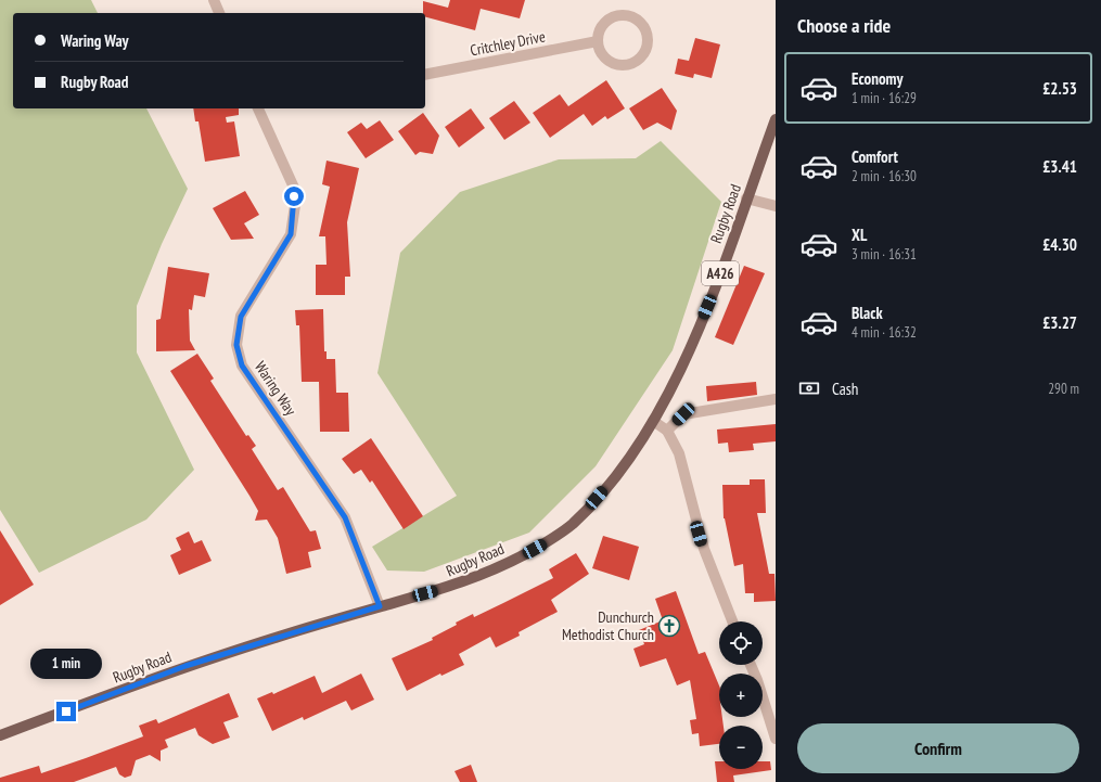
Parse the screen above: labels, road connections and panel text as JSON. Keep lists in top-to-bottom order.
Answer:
{
  "streets": {
    "main road": ["Rugby Road", "A426"],
    "street": ["Critchley Drive", "Waring Way"]
  },
  "crossings": [
    ["Rugby Road", "Waring Way"]
  ],
  "places": {
    "church": ["Dunchurch Methodist Church"]
  },
  "page": {
    "heading": "Choose a ride",
    "banner": ["Waring Way", "Rugby Road"],
    "list": [
      {
        "name": "Economy",
        "note": "1 min · 16:29",
        "value": "£2.53"
      },
      {
        "name": "Comfort",
        "note": "2 min · 16:30",
        "value": "£3.41"
      },
      {
        "name": "XL",
        "note": "3 min · 16:31",
        "value": "£4.30"
      },
      {
        "name": "Black",
        "note": "4 min · 16:32",
        "value": "£3.27"
      }
    ],
    "pay": ["Cash", "290 m"],
    "map_buttons": ["+", "−"],
    "bubble": "1 min",
    "buttons": "Confirm"
  }
}
